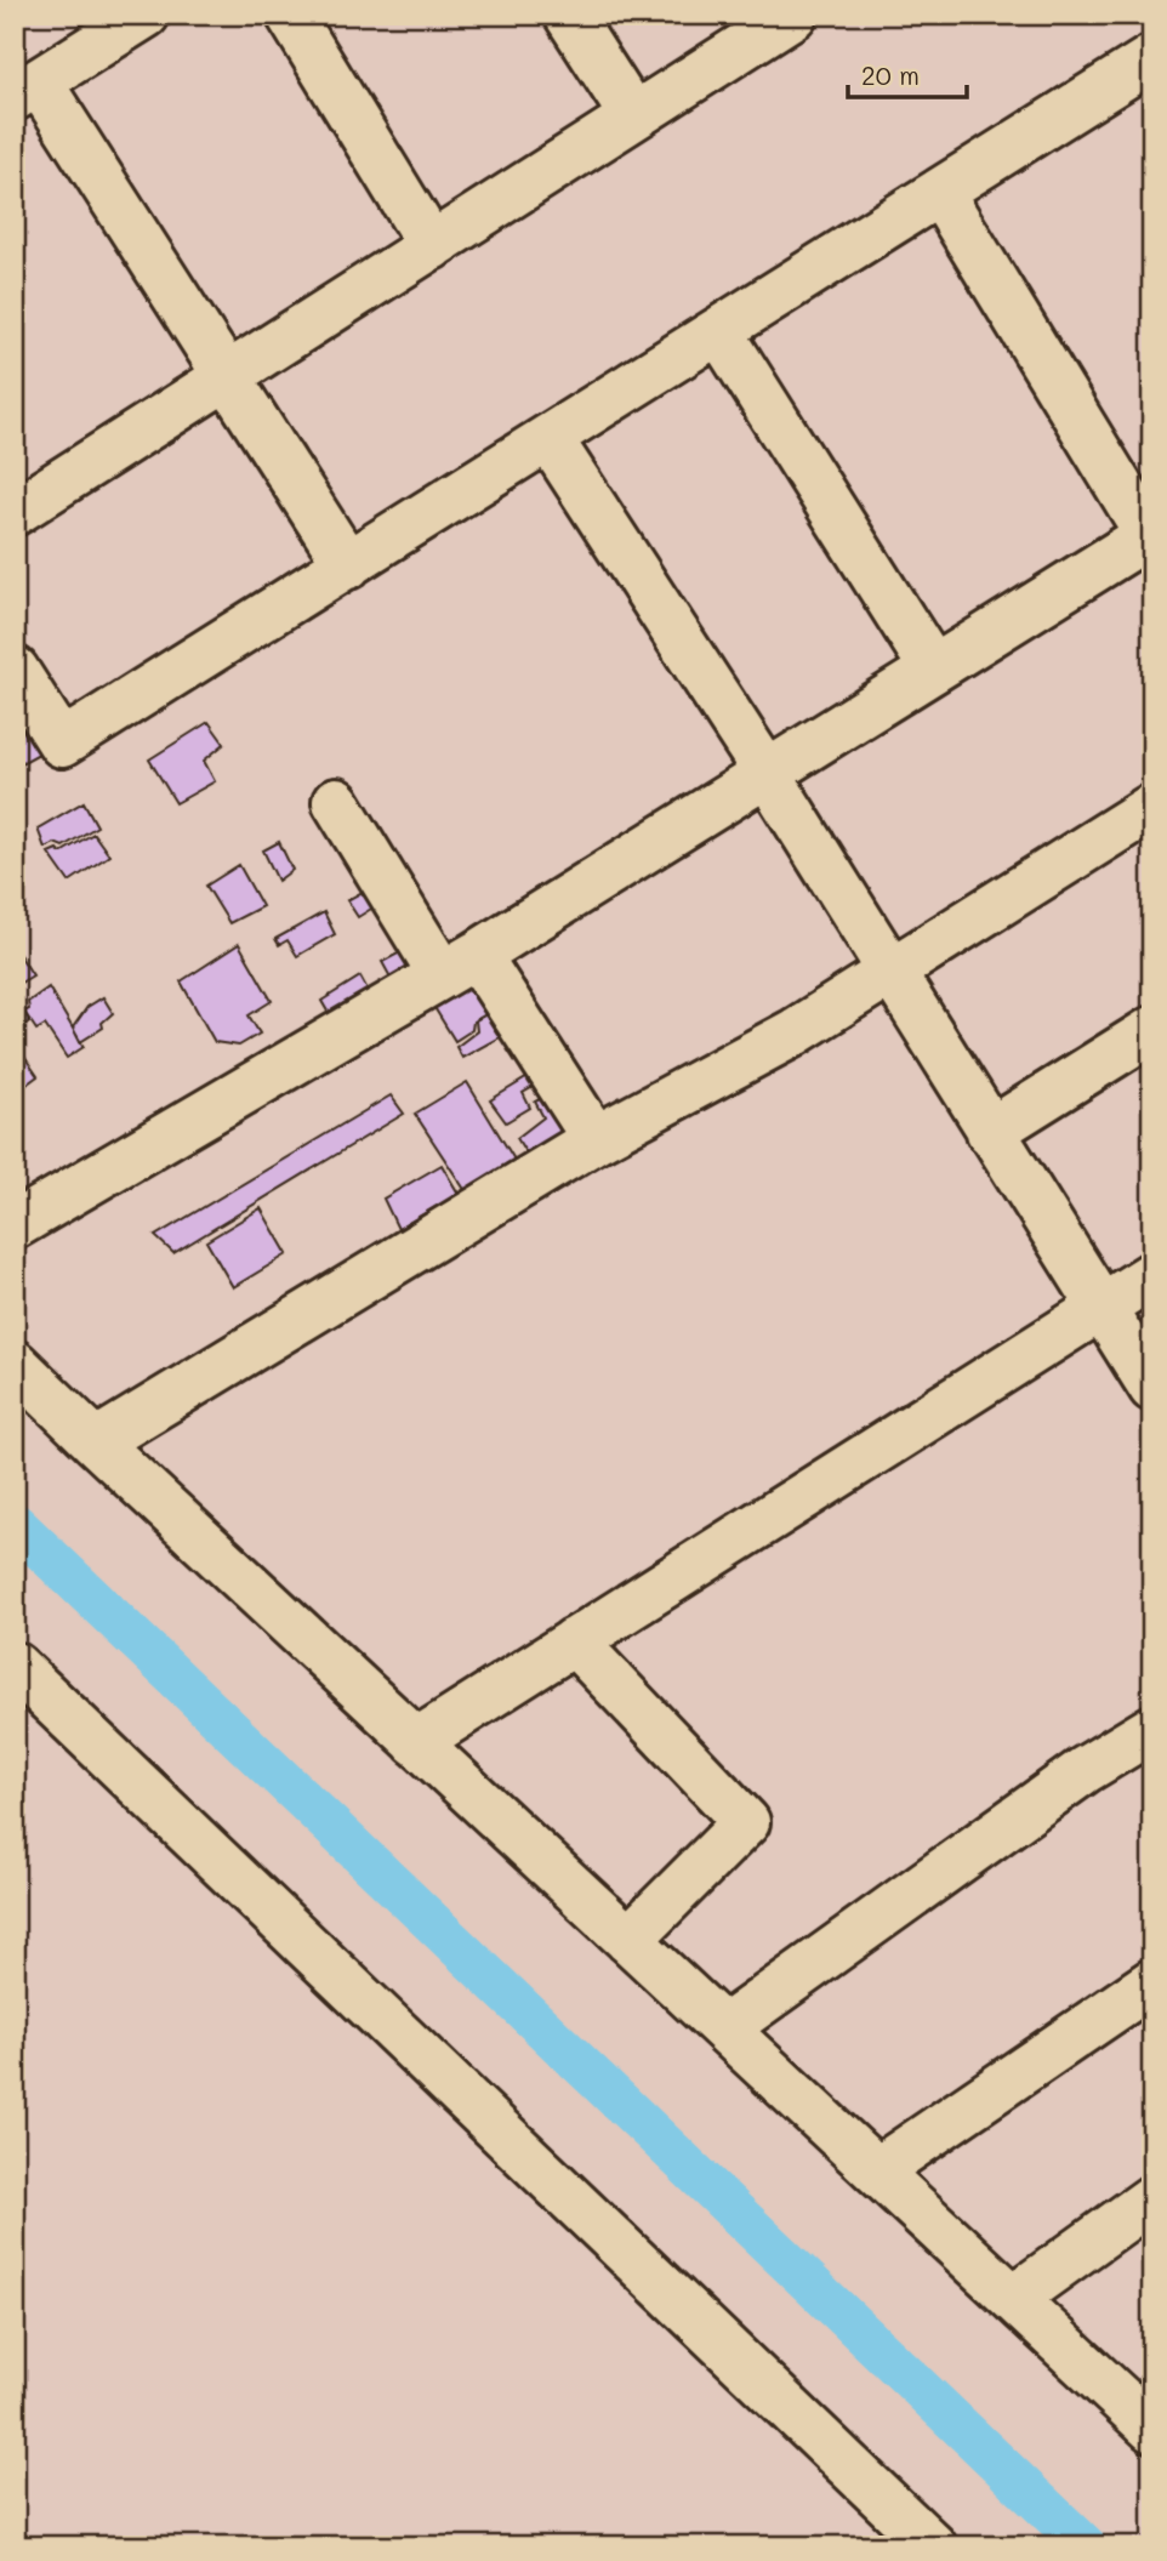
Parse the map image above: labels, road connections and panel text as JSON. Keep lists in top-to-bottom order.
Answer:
{
  "scale_bar": "20 m"
}
